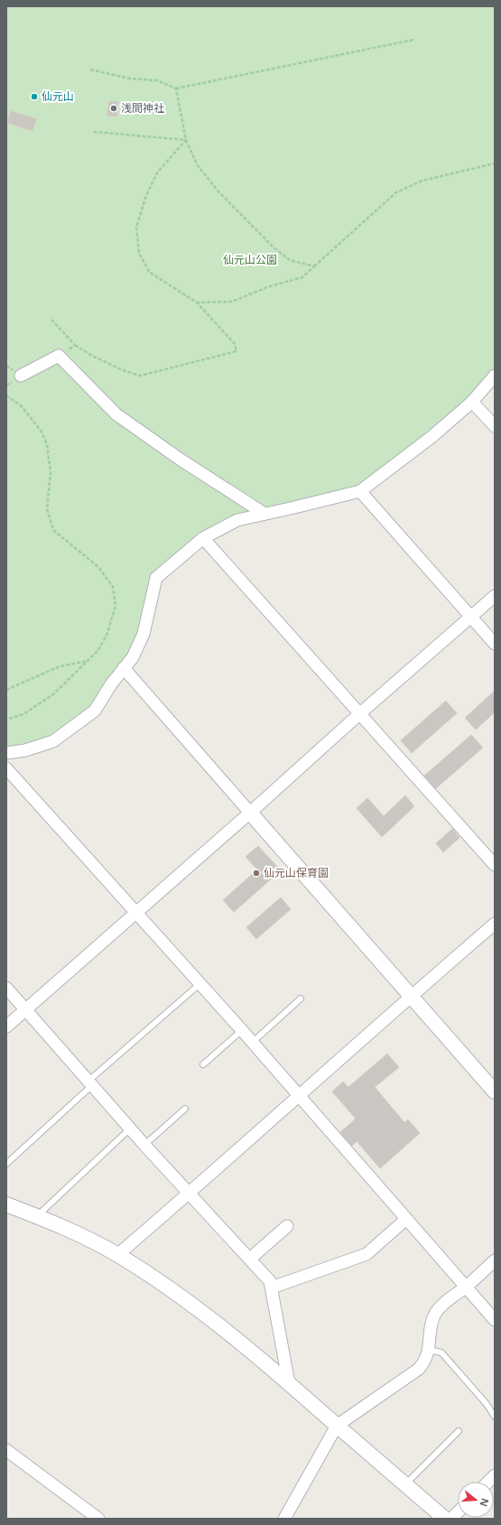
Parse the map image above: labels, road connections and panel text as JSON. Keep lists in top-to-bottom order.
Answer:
{
  "parks": ["仙元山公園"],
  "places": ["仙元山", "浅間神社", "仙元山保育園"],
  "north": "right"
}
